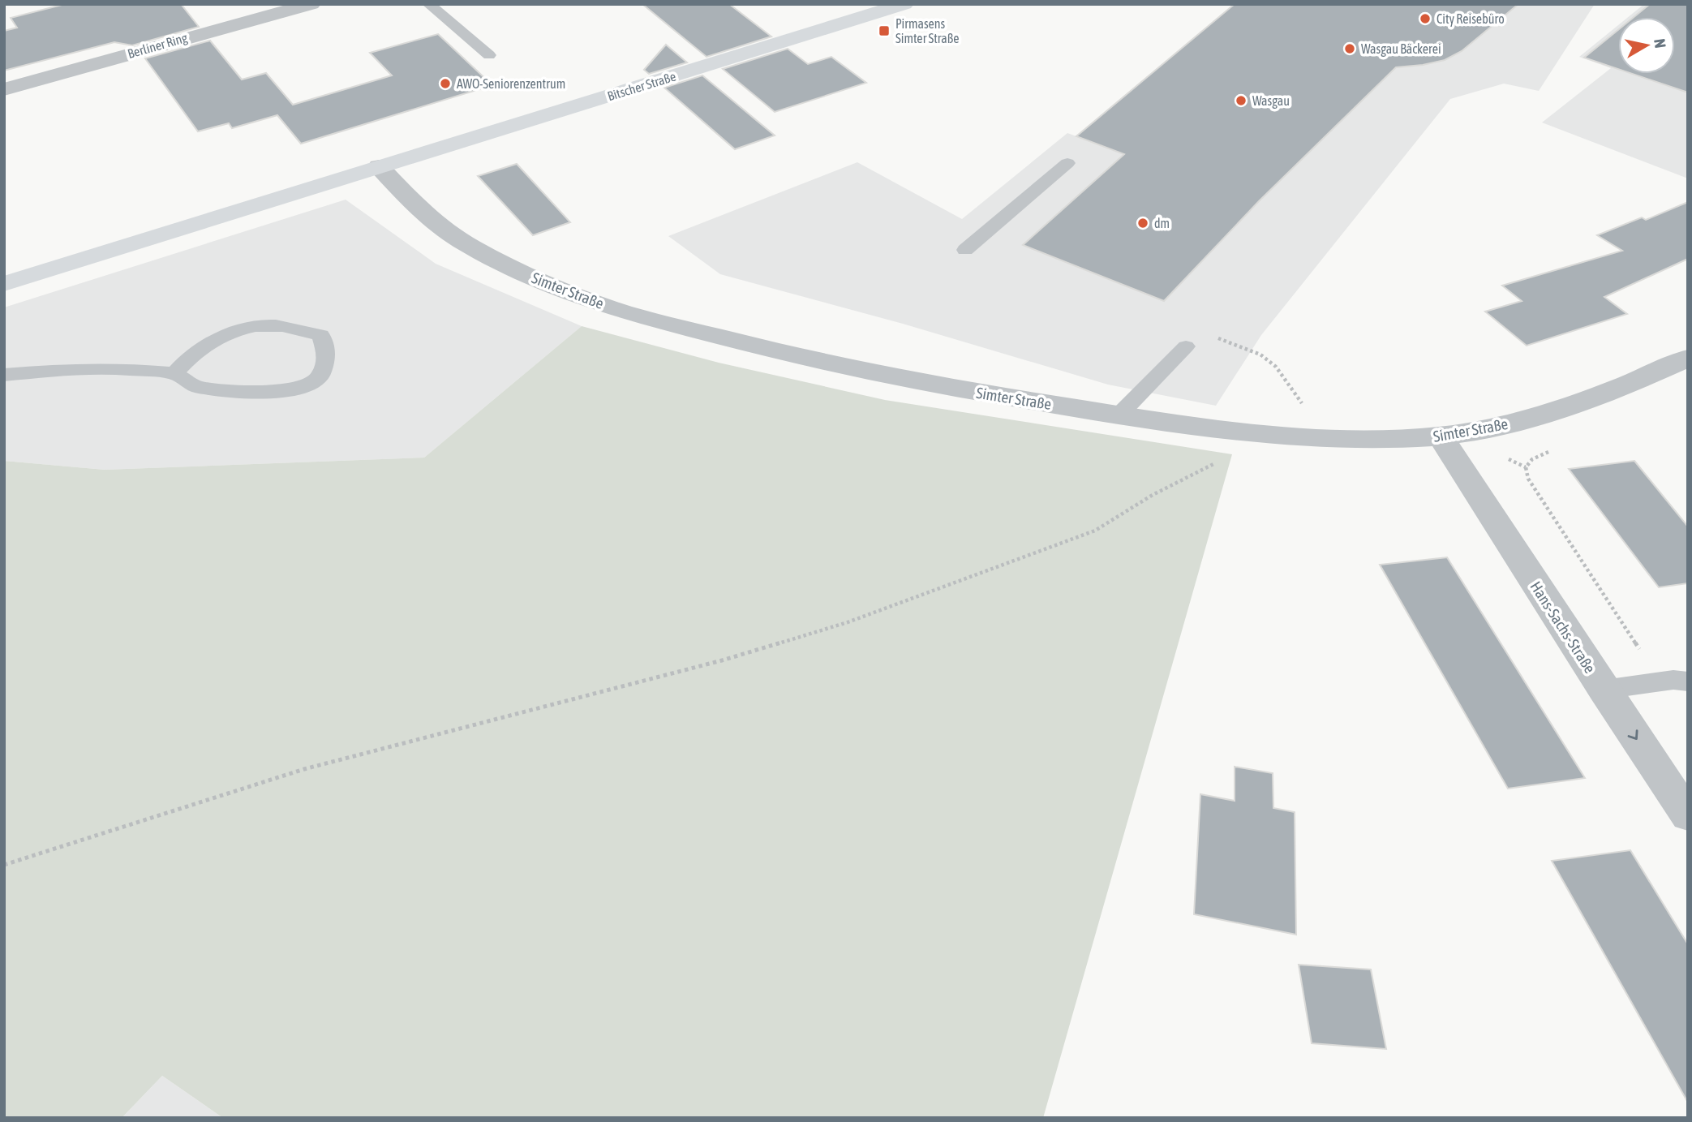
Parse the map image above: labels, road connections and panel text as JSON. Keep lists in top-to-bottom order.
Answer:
{
  "streets": {
    "main road": ["Bitscher Straße"],
    "street": ["Berliner Ring", "Simter Straße", "Hans-Sachs-Straße"]
  },
  "crossings": [
    ["Bitscher Straße", "Simter Straße"],
    ["Simter Straße", "Hans-Sachs-Straße"]
  ],
  "places": {
    "other": [
      "City Reisebüro",
      "Wasgau Bäckerei",
      "AWO-Seniorenzentrum",
      "Wasgau",
      "dm"
    ],
    "transit": ["Pirmasens Simter Straße"]
  },
  "north": "right"
}
